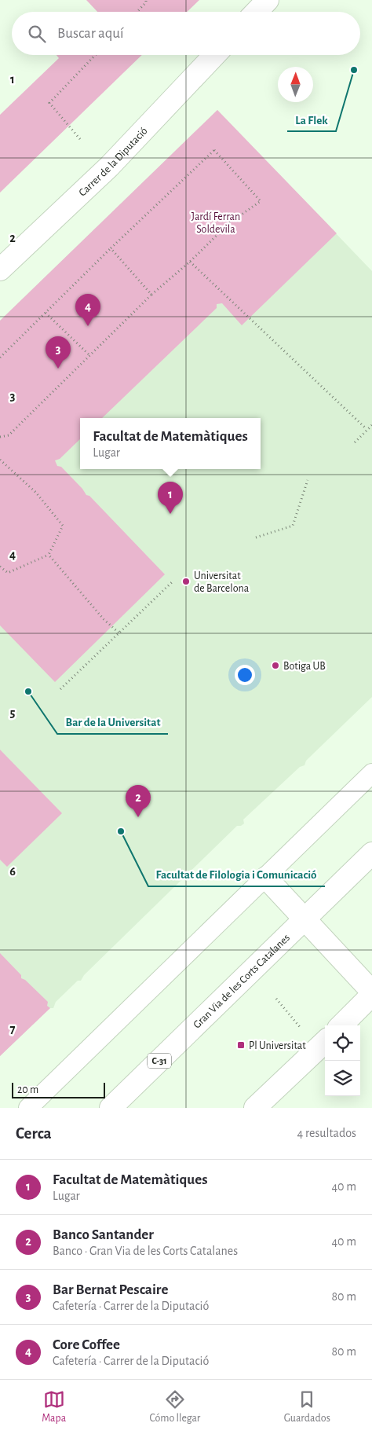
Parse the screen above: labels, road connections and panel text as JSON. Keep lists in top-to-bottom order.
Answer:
{
  "streets": {
    "main road": ["Carrer de la Diputació", "Gran Via de les Corts Catalanes", "C-31"]
  },
  "parks": ["Jardí Ferran Soldevila"],
  "places": {
    "other": [
      "La Flek",
      "Universitat de Barcelona",
      "Botiga UB",
      "Bar de la Universitat",
      "Facultat de Filologia i Comunicació"
    ],
    "transit": ["Pl Universitat"]
  },
  "scale_bar": "20 m",
  "north": "top",
  "page": {
    "search": "Buscar aquí",
    "pins": [
      "4",
      "3",
      "1",
      "2"
    ],
    "popup": ["Facultat de Matemàtiques", "Lugar"],
    "scale": "20 m",
    "heading": ["Cerca", "4 resultados"],
    "list": [
      {
        "mark": "1",
        "name": "Facultat de Matemàtiques",
        "note": "Lugar",
        "value": "40 m"
      },
      {
        "mark": "2",
        "name": "Banco Santander",
        "note": "Banco · Gran Via de les Corts Catalanes",
        "value": "40 m"
      },
      {
        "mark": "3",
        "name": "Bar Bernat Pescaire",
        "note": "Cafetería · Carrer de la Diputació",
        "value": "80 m"
      },
      {
        "mark": "4",
        "name": "Core Coffee",
        "note": "Cafetería · Carrer de la Diputació",
        "value": "80 m"
      }
    ],
    "nav": ["Mapa", "Cómo llegar", "Guardados"]
  },
  "grid": {
    "rows": [
      "1",
      "2",
      "3",
      "4",
      "5",
      "6",
      "7"
    ]
  }
}
